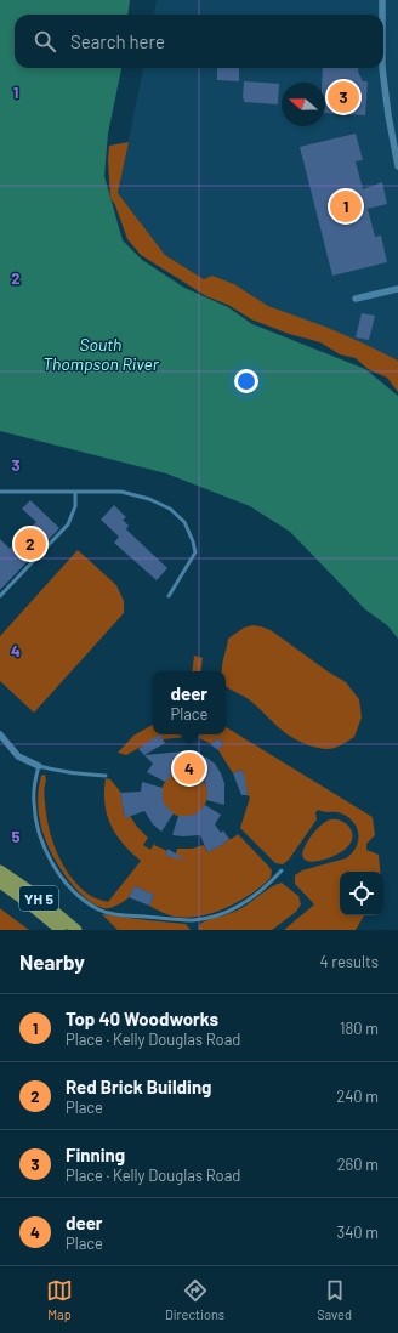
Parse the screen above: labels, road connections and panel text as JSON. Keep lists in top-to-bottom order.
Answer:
{
  "streets": {
    "highway": ["YH 5"]
  },
  "water": ["South Thompson River"],
  "north": "left",
  "page": {
    "search": "Search here",
    "pins": [
      "3",
      "1",
      "2",
      "4"
    ],
    "popup": ["deer", "Place"],
    "heading": ["Nearby", "4 results"],
    "list": [
      {
        "mark": "1",
        "name": "Top 40 Woodworks",
        "note": "Place · Kelly Douglas Road",
        "value": "180 m"
      },
      {
        "mark": "2",
        "name": "Red Brick Building",
        "note": "Place",
        "value": "240 m"
      },
      {
        "mark": "3",
        "name": "Finning",
        "note": "Place · Kelly Douglas Road",
        "value": "260 m"
      },
      {
        "mark": "4",
        "name": "deer",
        "note": "Place",
        "value": "340 m"
      }
    ],
    "nav": ["Map", "Directions", "Saved"]
  },
  "grid": {
    "rows": [
      "1",
      "2",
      "3",
      "4",
      "5"
    ]
  }
}
